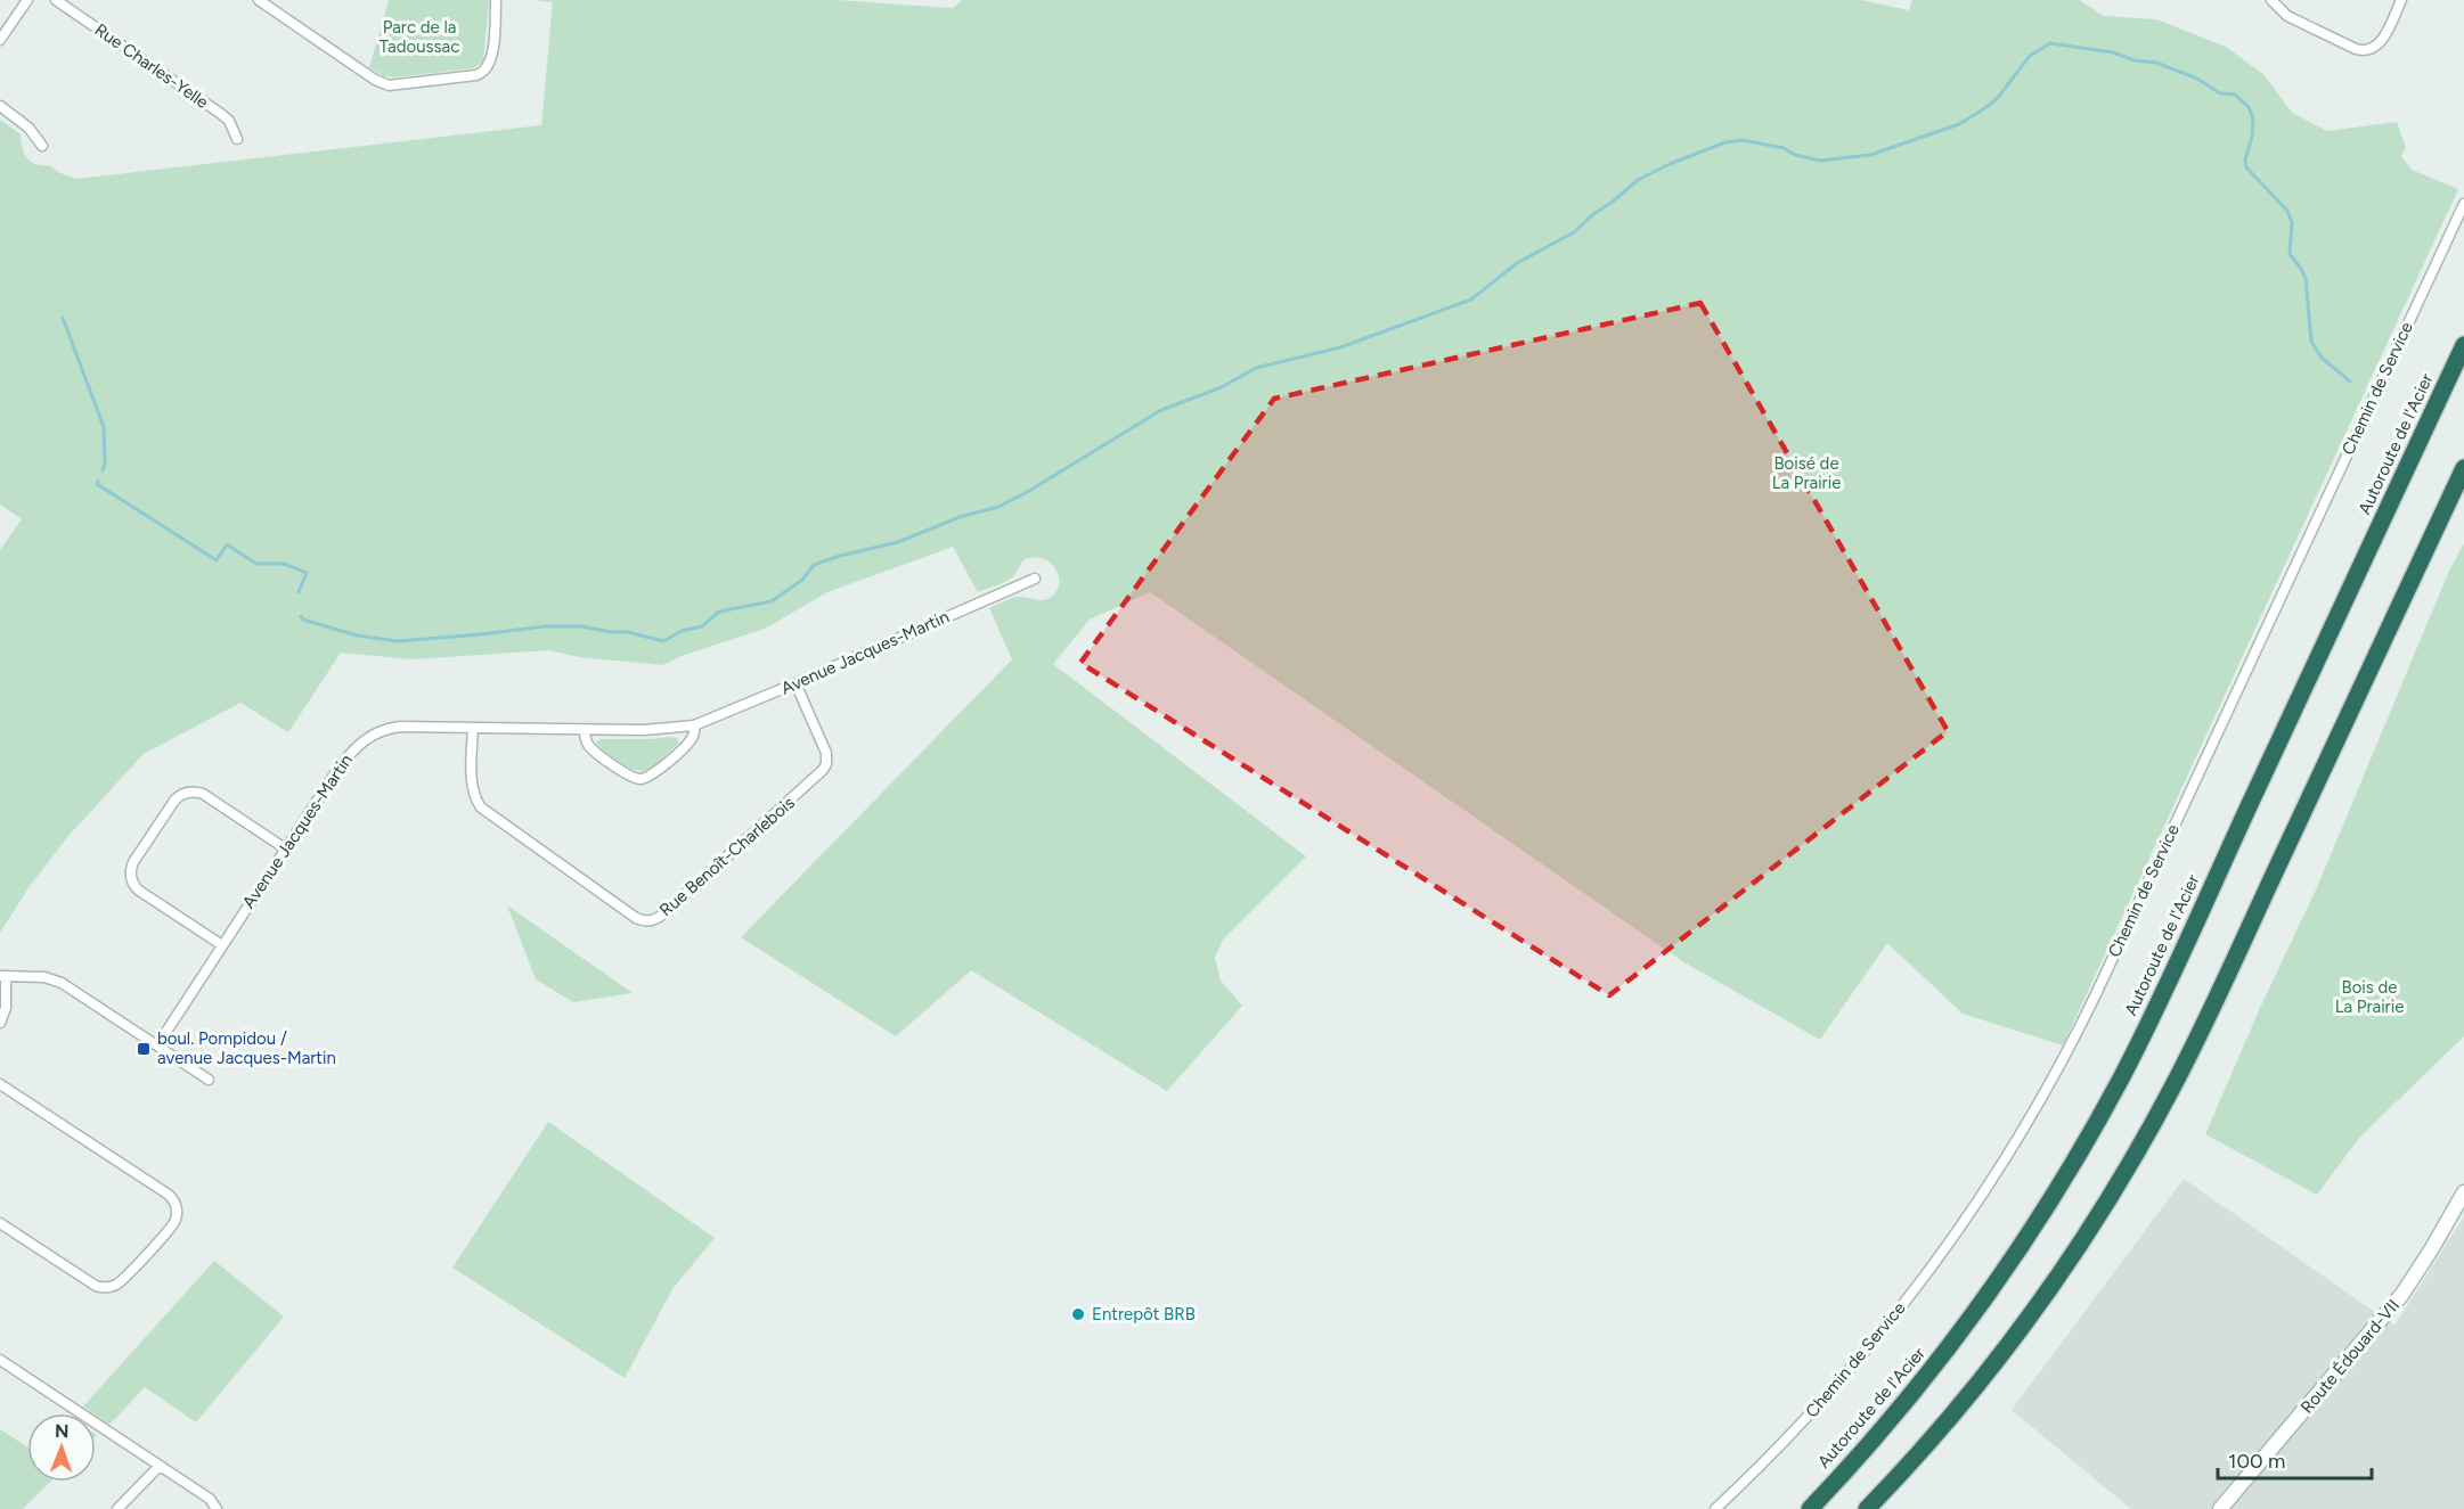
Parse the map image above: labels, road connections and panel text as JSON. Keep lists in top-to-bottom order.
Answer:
{
  "streets": {
    "highway": ["Autoroute de l'Acier"],
    "main road": ["Route Édouard-VII"],
    "street": [
      "Rue Charles-Yelle",
      "Chemin de Service",
      "Avenue Jacques-Martin",
      "Rue Benoît-Charlebois"
    ]
  },
  "crossings": [
    ["Avenue Jacques-Martin", "Rue Benoît-Charlebois"]
  ],
  "parks": ["Parc de la Tadoussac", "Boisé de La Prairie", "Bois de La Prairie"],
  "places": {
    "transit": ["boul. Pompidou / avenue Jacques-Martin"],
    "other": ["Entrepôt BRB"]
  },
  "scale_bar": "100 m",
  "north": "top"
}
